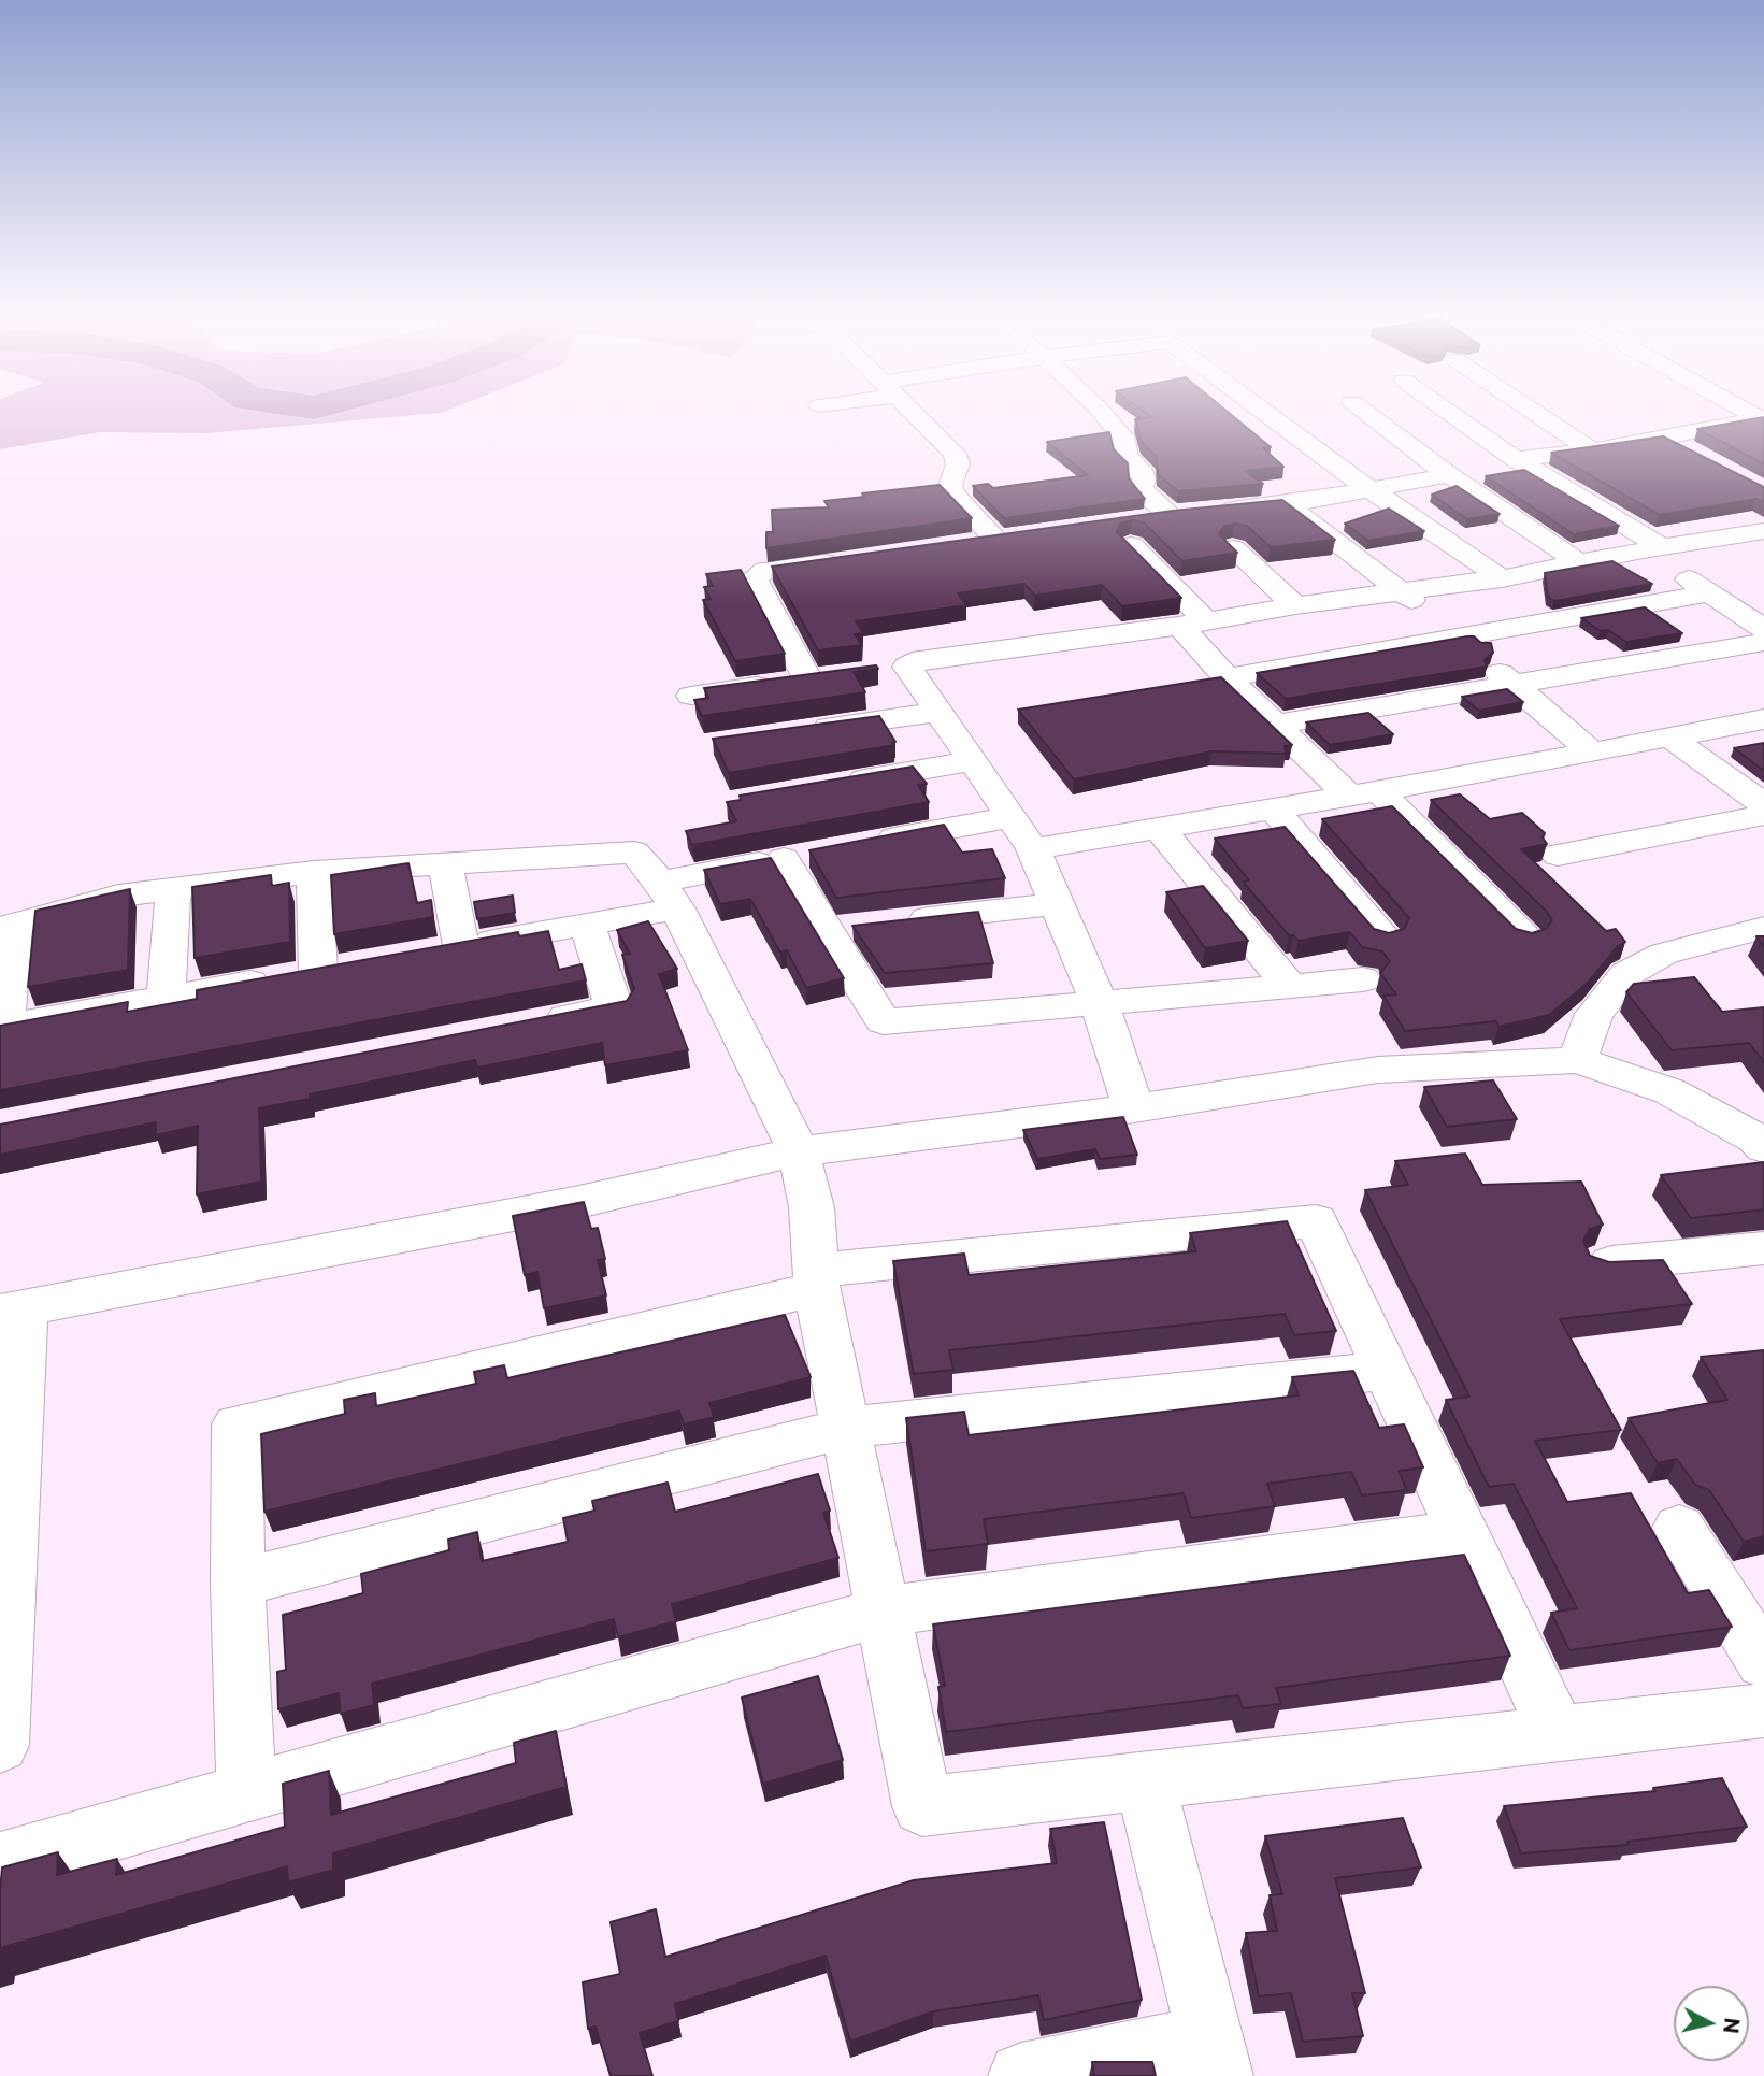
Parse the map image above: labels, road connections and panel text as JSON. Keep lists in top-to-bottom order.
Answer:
{
  "north": "right"
}
